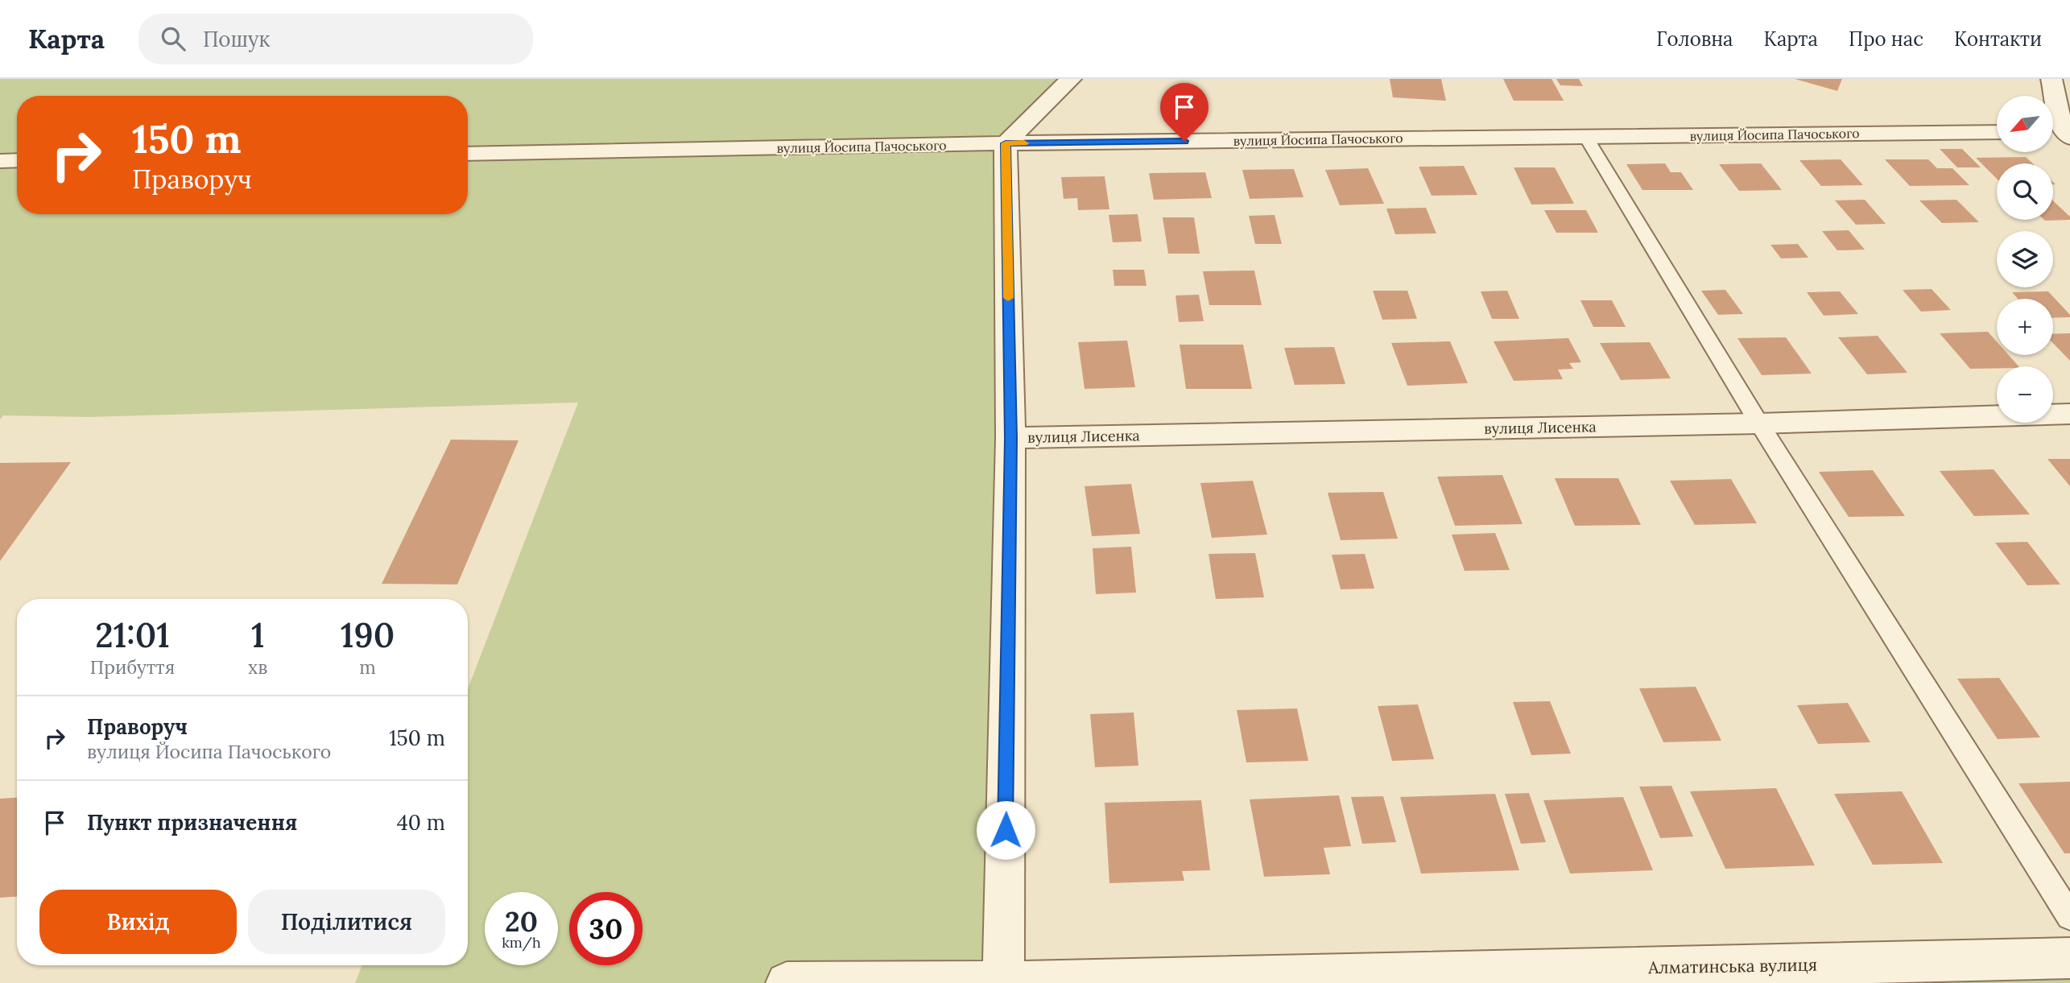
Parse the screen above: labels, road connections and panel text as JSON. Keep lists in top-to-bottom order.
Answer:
{
  "streets": {
    "street": ["вулиця Йосипа Пачоського", "вулиця Лисенка", "Алматинська вулиця"]
  },
  "north": "bottom left",
  "page": {
    "header": "Карта",
    "search": "Пошук",
    "nav": [
      "Головна",
      "Карта",
      "Про нас",
      "Контакти"
    ],
    "map_buttons": ["+", "−"],
    "turn": ["150 m", "Праворуч"],
    "eta": [
      "21:01",
      "Прибуття",
      "1",
      "хв",
      "190",
      "m"
    ],
    "list": [
      {
        "name": "Праворуч",
        "note": "вулиця Йосипа Пачоського",
        "value": "150 m"
      },
      {
        "name": "Пункт призначення",
        "value": "40 m"
      }
    ],
    "buttons": ["Вихід", "Поділитися"],
    "speed": "20 km/h",
    "limit": "30"
  }
}
